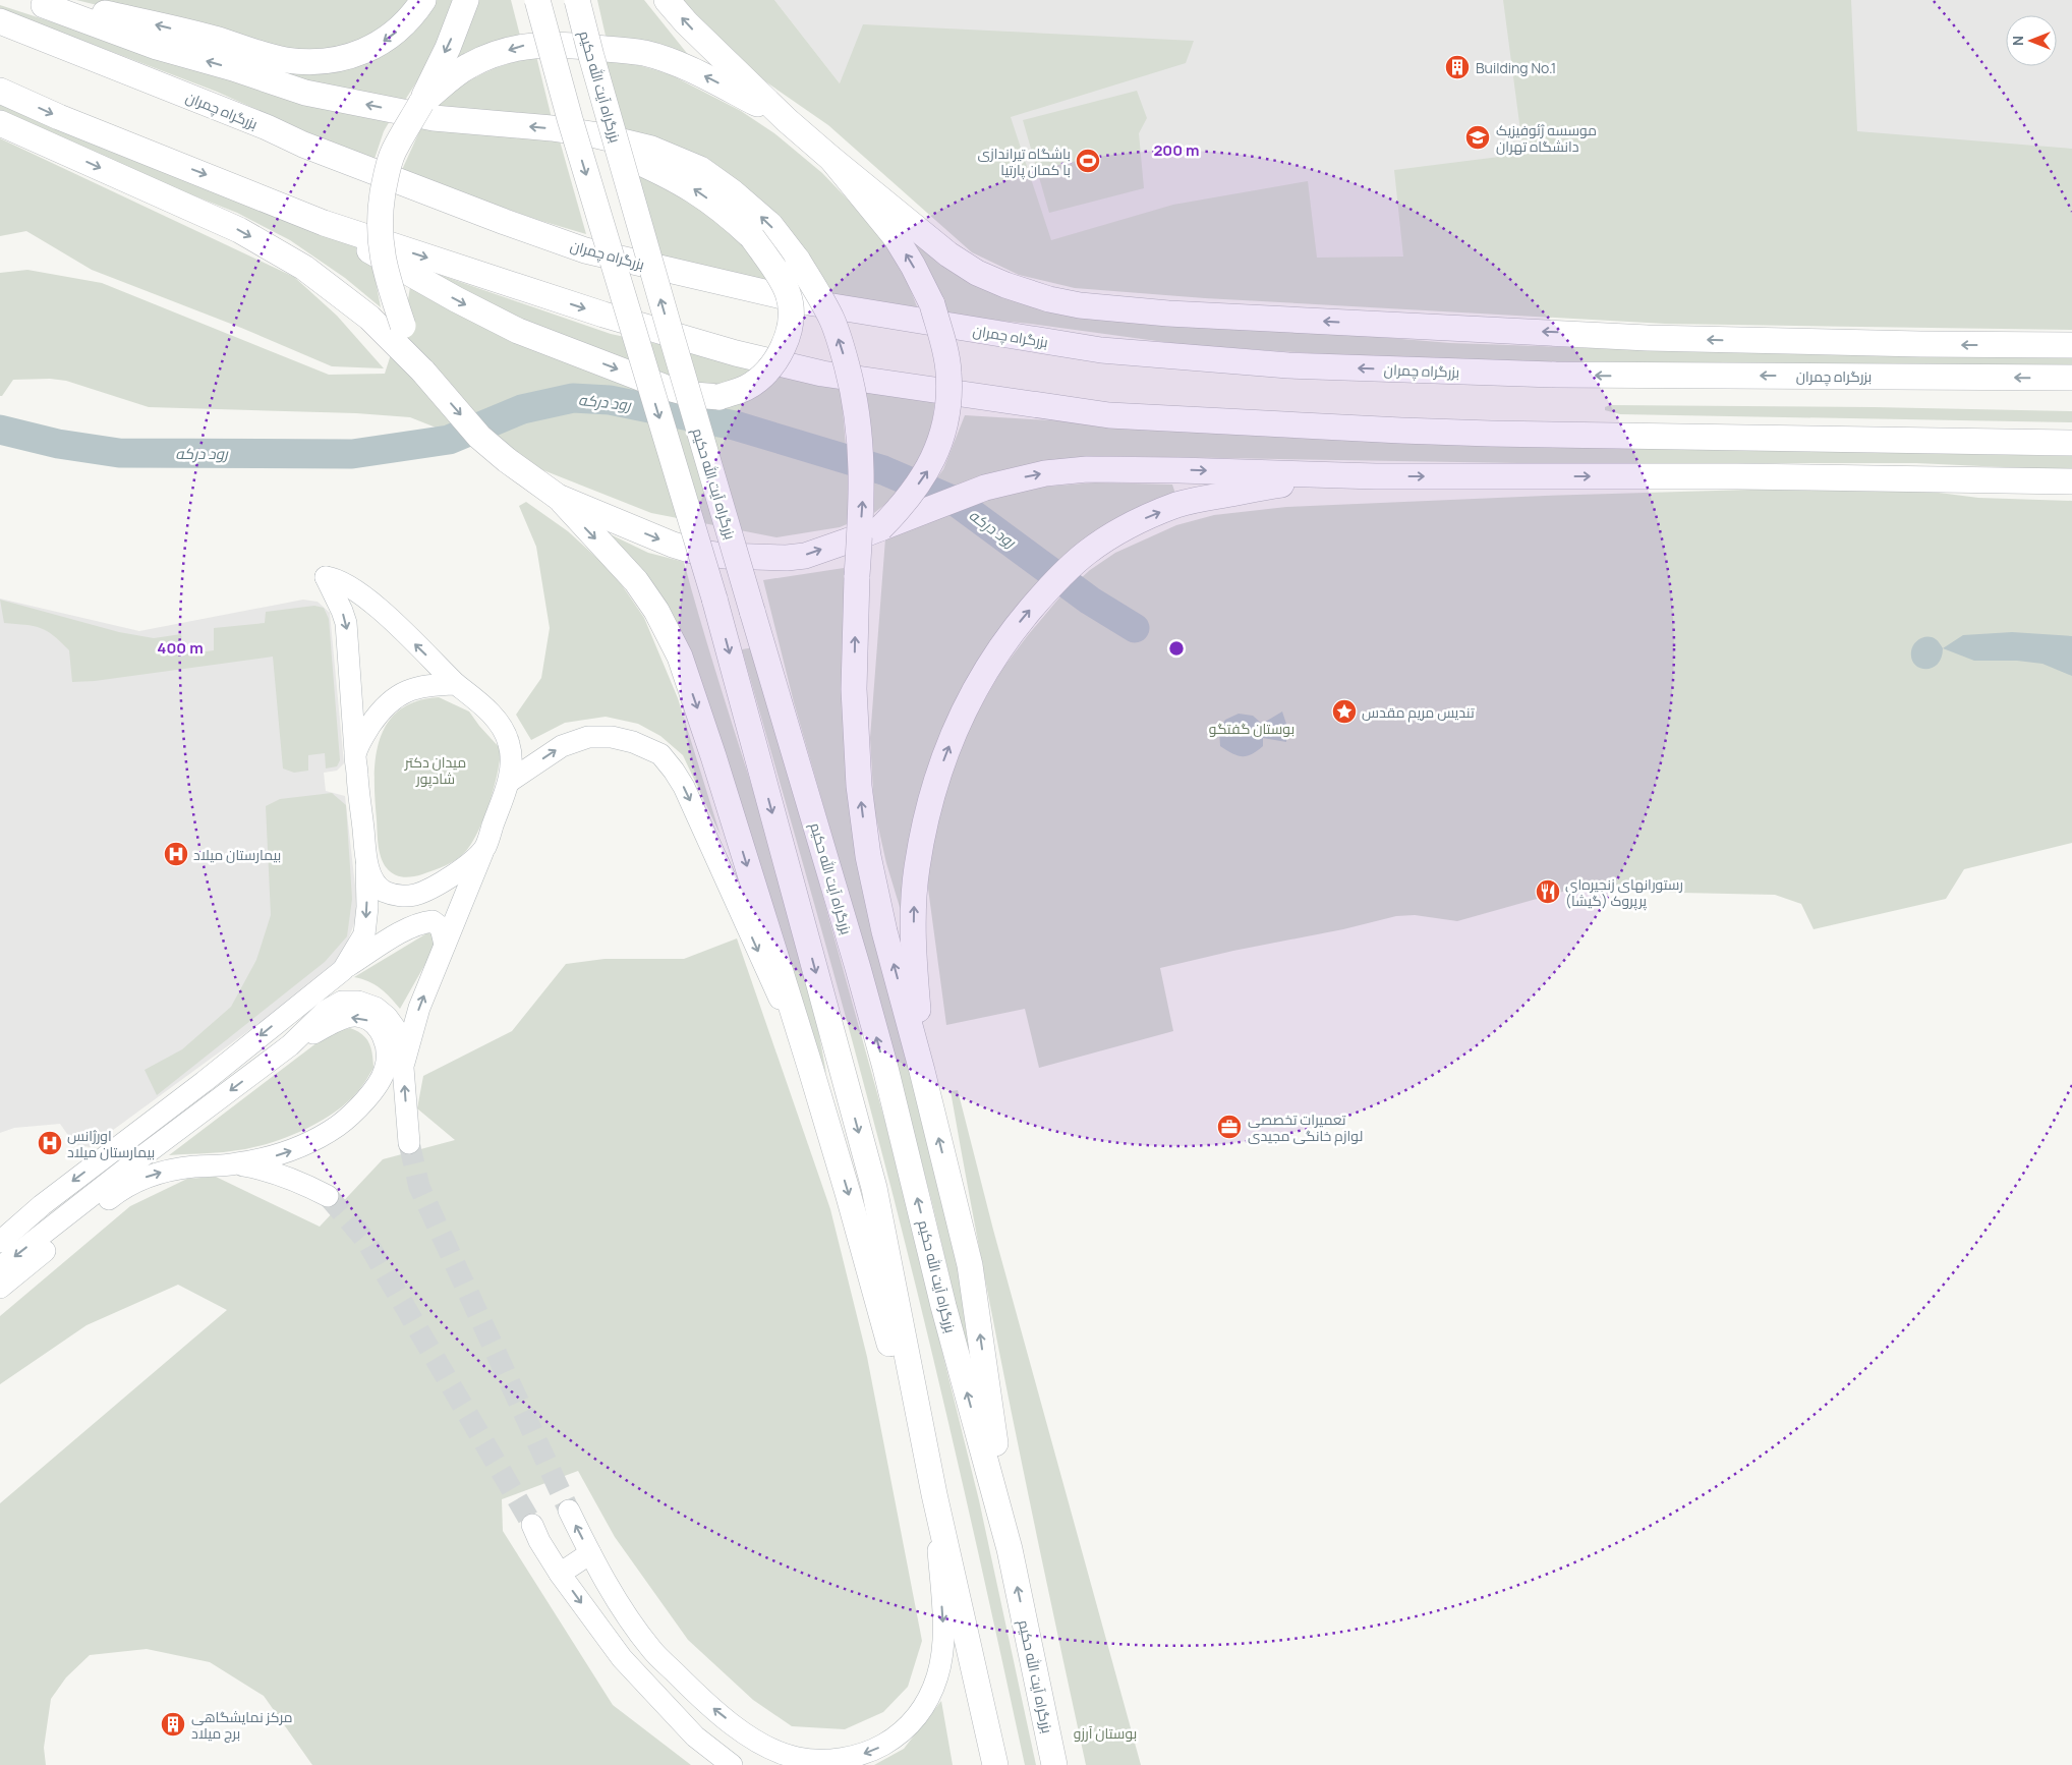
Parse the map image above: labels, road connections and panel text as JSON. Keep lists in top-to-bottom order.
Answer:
{
  "streets": {
    "highway": ["بزرگراه آیت الله حکیم", "بزرگراه چمران"]
  },
  "water": ["رود درکه"],
  "parks": ["بوستان گفتگو", "میدان دکتر شادپور", "بوستان آرزو"],
  "places": {
    "building": ["Building No.1", "مرکز نمایشگاهی برج میلاد"],
    "school or university": ["موسسه ژئوفیزیک دانشگاه تهران"],
    "sports": ["باشگاه تیراندازی با کمان پارتیا"],
    "place": ["تندیس مریم مقدس"],
    "hospital": ["بیمارستان میلاد", "اورژانس بیمارستان میلاد"],
    "restaurant": ["رستورانهای زنجیره‌ای پرپروک (گیشا)"],
    "office": ["تعمیرات تخصصی لوازم خانگی مجیدی"]
  },
  "north": "left",
  "rings": ["200 m", "400 m"]
}
